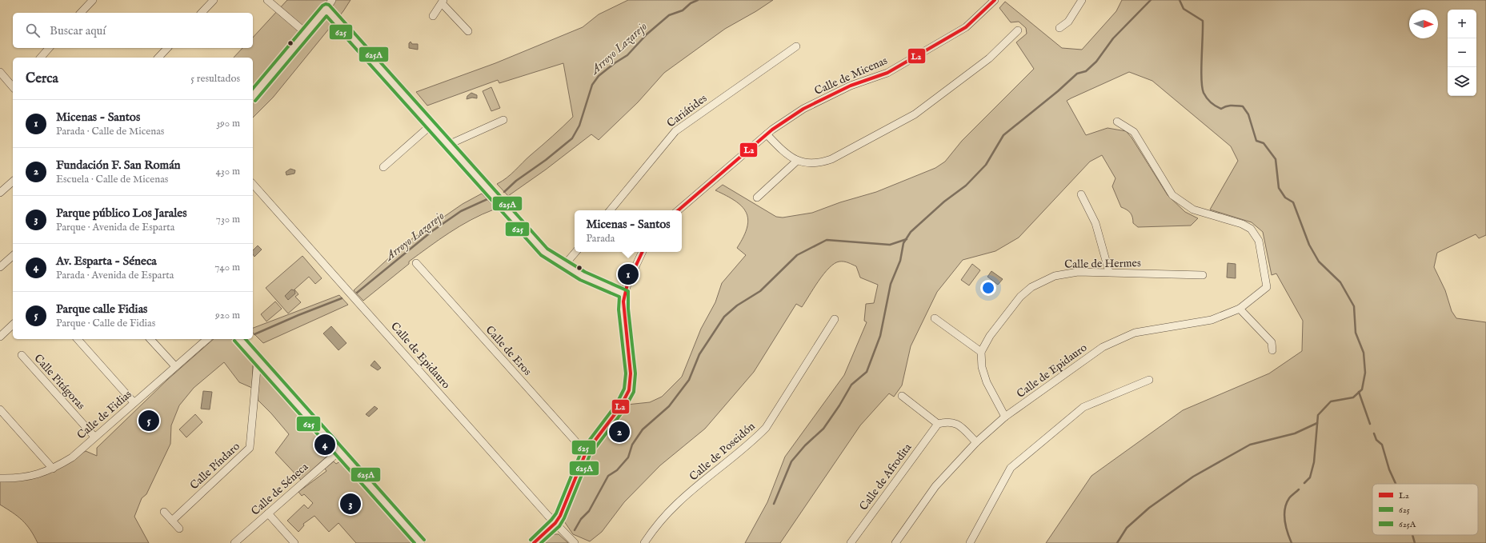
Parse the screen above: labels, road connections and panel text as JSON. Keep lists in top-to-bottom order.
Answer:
{
  "streets": {
    "street": [
      "Calle de Micenas",
      "Cariátides",
      "Calle de Hermes",
      "Calle de Eros",
      "Calle de Epidauro",
      "Calle Pitágoras",
      "Calle de Fidias",
      "Calle de Poseidón",
      "Calle Píndaro",
      "Calle de Afrodita",
      "Calle de Séneca"
    ]
  },
  "crossings": [
    ["Calle Pitágoras", "Calle de Fidias"]
  ],
  "water": ["Arroyo Lazarejo"],
  "lines": ["transit line L2", "transit line 625A", "transit line 625"],
  "legend": ["L2", "625", "625A"],
  "north": "right",
  "page": {
    "map_buttons": ["+", "−"],
    "search": "Buscar aquí",
    "heading": ["Cerca", "5 resultados"],
    "list": [
      {
        "mark": "1",
        "name": "Micenas - Santos",
        "note": "Parada · Calle de Micenas",
        "value": "390 m"
      },
      {
        "mark": "2",
        "name": "Fundación F. San Román",
        "note": "Escuela · Calle de Micenas",
        "value": "430 m"
      },
      {
        "mark": "3",
        "name": "Parque público Los Jarales",
        "note": "Parque · Avenida de Esparta",
        "value": "730 m"
      },
      {
        "mark": "4",
        "name": "Av. Esparta - Séneca",
        "note": "Parada · Avenida de Esparta",
        "value": "740 m"
      },
      {
        "mark": "5",
        "name": "Parque calle Fidias",
        "note": "Parque · Calle de Fidias",
        "value": "920 m"
      }
    ],
    "popup": ["Micenas - Santos", "Parada"],
    "pins": [
      "1",
      "5",
      "2",
      "4",
      "3"
    ]
  }
}
